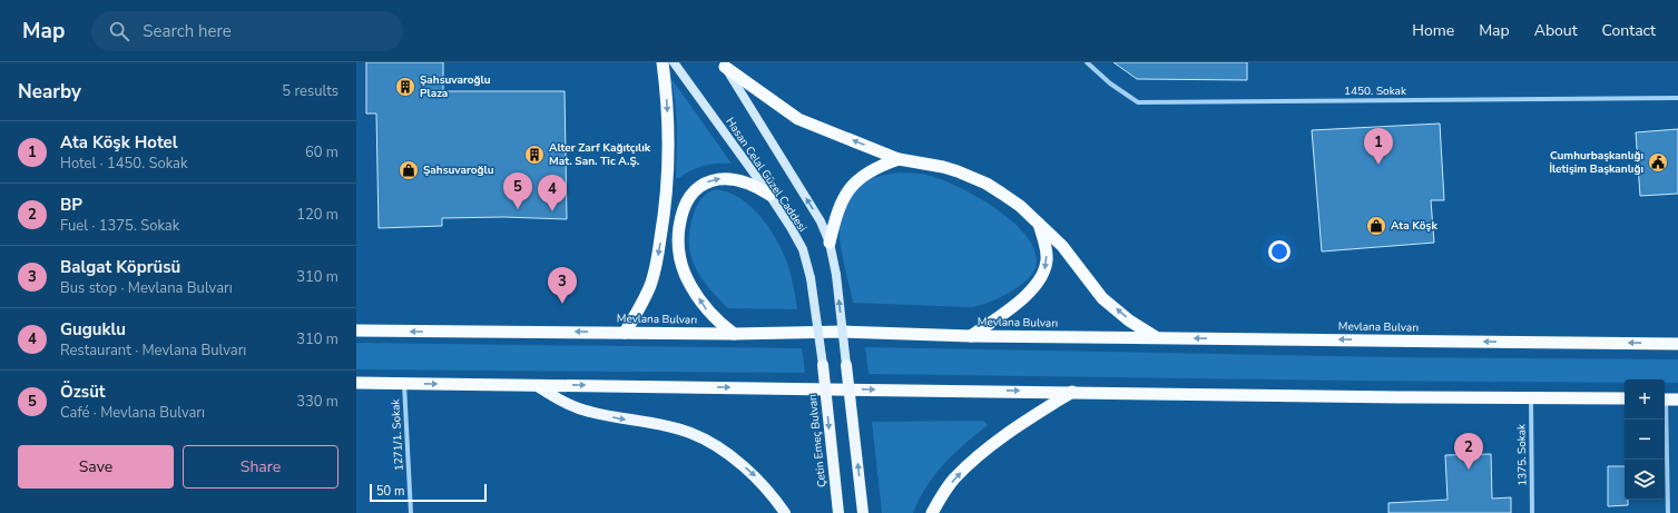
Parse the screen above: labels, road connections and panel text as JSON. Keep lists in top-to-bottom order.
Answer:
{
  "streets": {
    "highway": ["Mevlana Bulvarı"],
    "main road": ["Hasan Celal Güzel Caddesi", "Çetin Emeç Bulvarı"],
    "street": ["1450. Sokak", "1271/1. Sokak", "1375. Sokak"]
  },
  "crossings": [
    ["Hasan Celal Güzel Caddesi", "Çetin Emeç Bulvarı"]
  ],
  "places": {
    "building": ["Şahsuvaroğlu Plaza", "Alter Zarf Kağıtçılık Mat. San. Tic A.Ş."],
    "public building": ["Cumhurbaşkanlığı İletişim Başkanlığı"],
    "shop": ["Şahsuvaroğlu", "Ata Köşk"]
  },
  "scale_bar": "50 m",
  "page": {
    "header": "Map",
    "search": "Search here",
    "nav": [
      "Home",
      "Map",
      "About",
      "Contact"
    ],
    "heading": ["Nearby", "5 results"],
    "list": [
      {
        "mark": "1",
        "name": "Ata Köşk Hotel",
        "note": "Hotel · 1450. Sokak",
        "value": "60 m"
      },
      {
        "mark": "2",
        "name": "BP",
        "note": "Fuel · 1375. Sokak",
        "value": "120 m"
      },
      {
        "mark": "3",
        "name": "Balgat Köprüsü",
        "note": "Bus stop · Mevlana Bulvarı",
        "value": "310 m"
      },
      {
        "mark": "4",
        "name": "Guguklu",
        "note": "Restaurant · Mevlana Bulvarı",
        "value": "310 m"
      },
      {
        "mark": "5",
        "name": "Özsüt",
        "note": "Café · Mevlana Bulvarı",
        "value": "330 m"
      }
    ],
    "pins": [
      "1",
      "5",
      "4",
      "3",
      "2"
    ],
    "map_buttons": ["+", "−"],
    "buttons": ["Save", "Share"],
    "scale": "50 m"
  }
}
